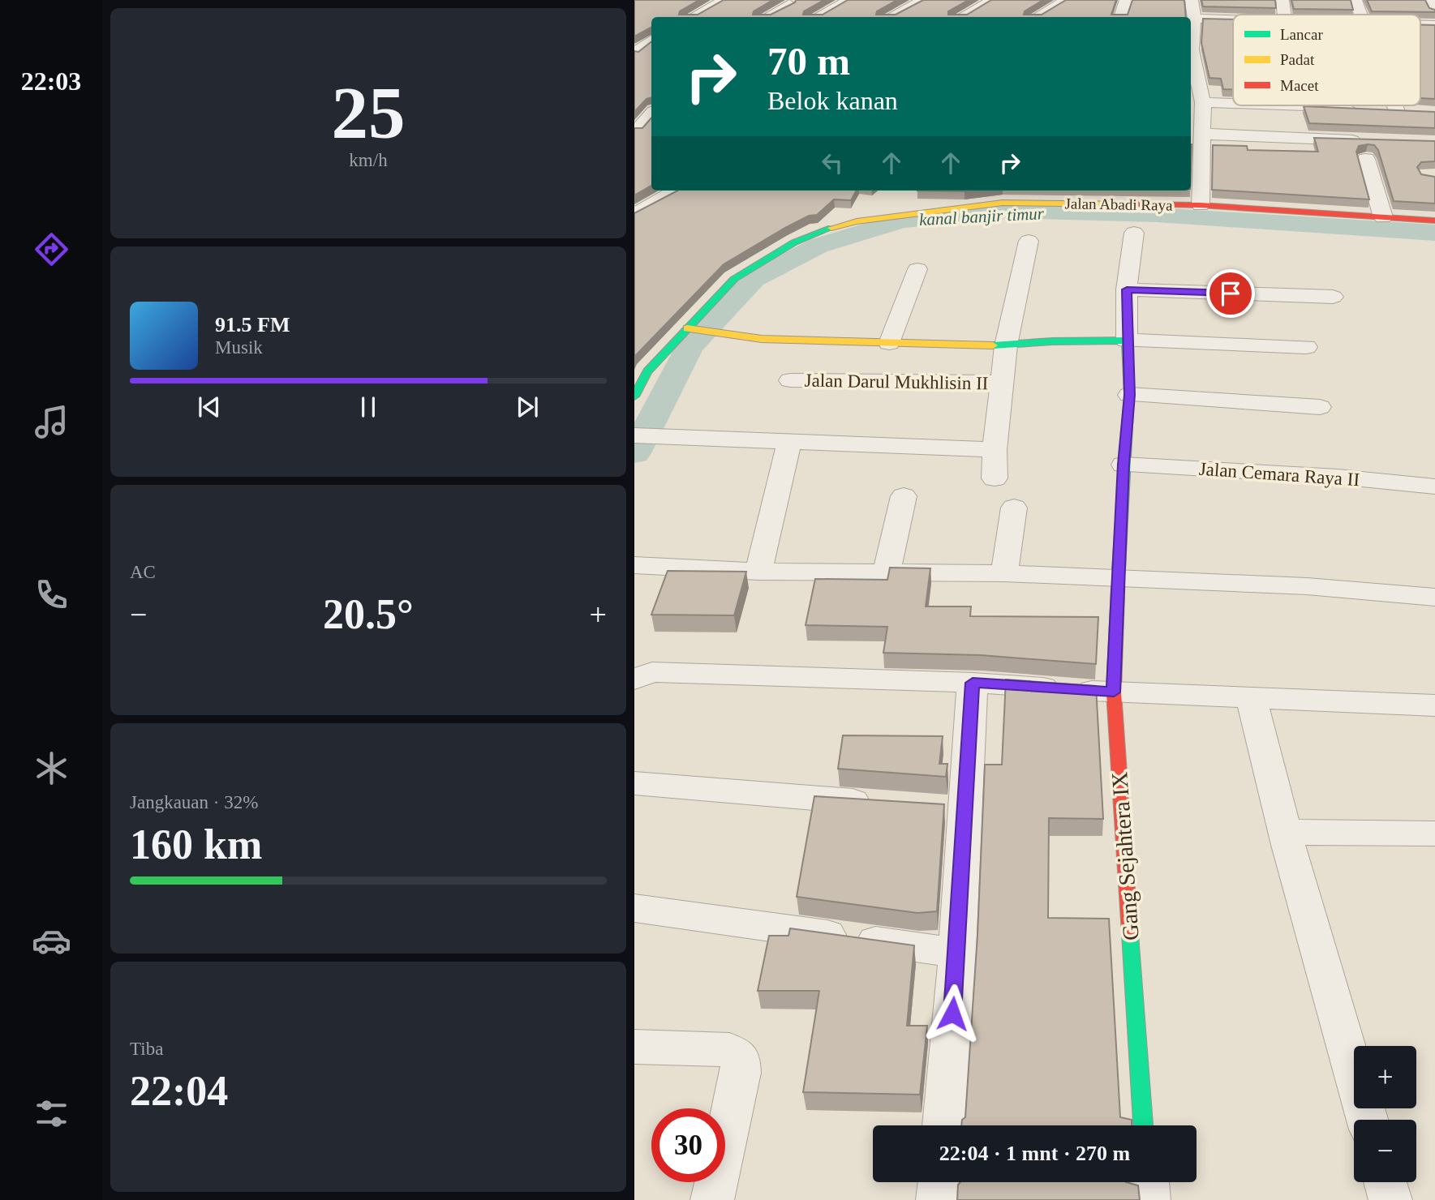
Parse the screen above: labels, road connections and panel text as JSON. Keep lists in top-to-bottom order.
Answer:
{
  "streets": {
    "street": [
      "Jalan Abadi Raya",
      "Jalan Darul Mukhlisin II",
      "Jalan Cemara Raya II",
      "Gang Sejahtera IX"
    ]
  },
  "crossings": [
    ["Jalan Cemara Raya II", "Gang Sejahtera IX"]
  ],
  "water": ["kanal banjir timur"],
  "legend": ["Lancar", "Padat", "Macet"],
  "page": {
    "tabs": "22:03",
    "tile": [
      ["25", "km/h"],
      "AC",
      ["Jangkauan · 32%", "160 km"],
      ["Tiba", "22:04"]
    ],
    "turn": ["70 m", "Belok kanan"],
    "song": ["91.5 FM", "Musik"],
    "heat": ["−", "20.5°", "+"],
    "map_buttons": ["+", "−"],
    "limit": "30",
    "trip": "22:04 · 1 mnt · 270 m"
  }
}
